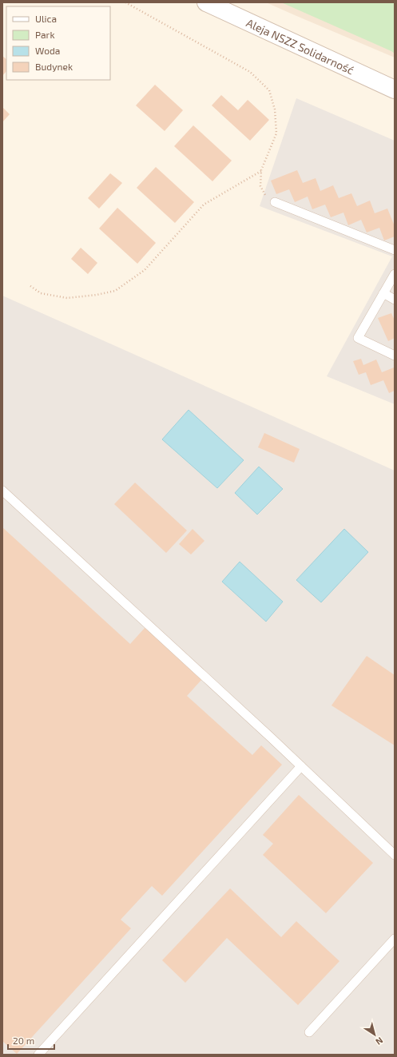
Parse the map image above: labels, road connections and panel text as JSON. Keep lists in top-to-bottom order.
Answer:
{
  "streets": {
    "street": ["Aleja NSZZ Solidarność"]
  },
  "legend": [
    "Ulica",
    "Park",
    "Woda",
    "Budynek"
  ],
  "scale_bar": "20 m",
  "north": "bottom right"
}
